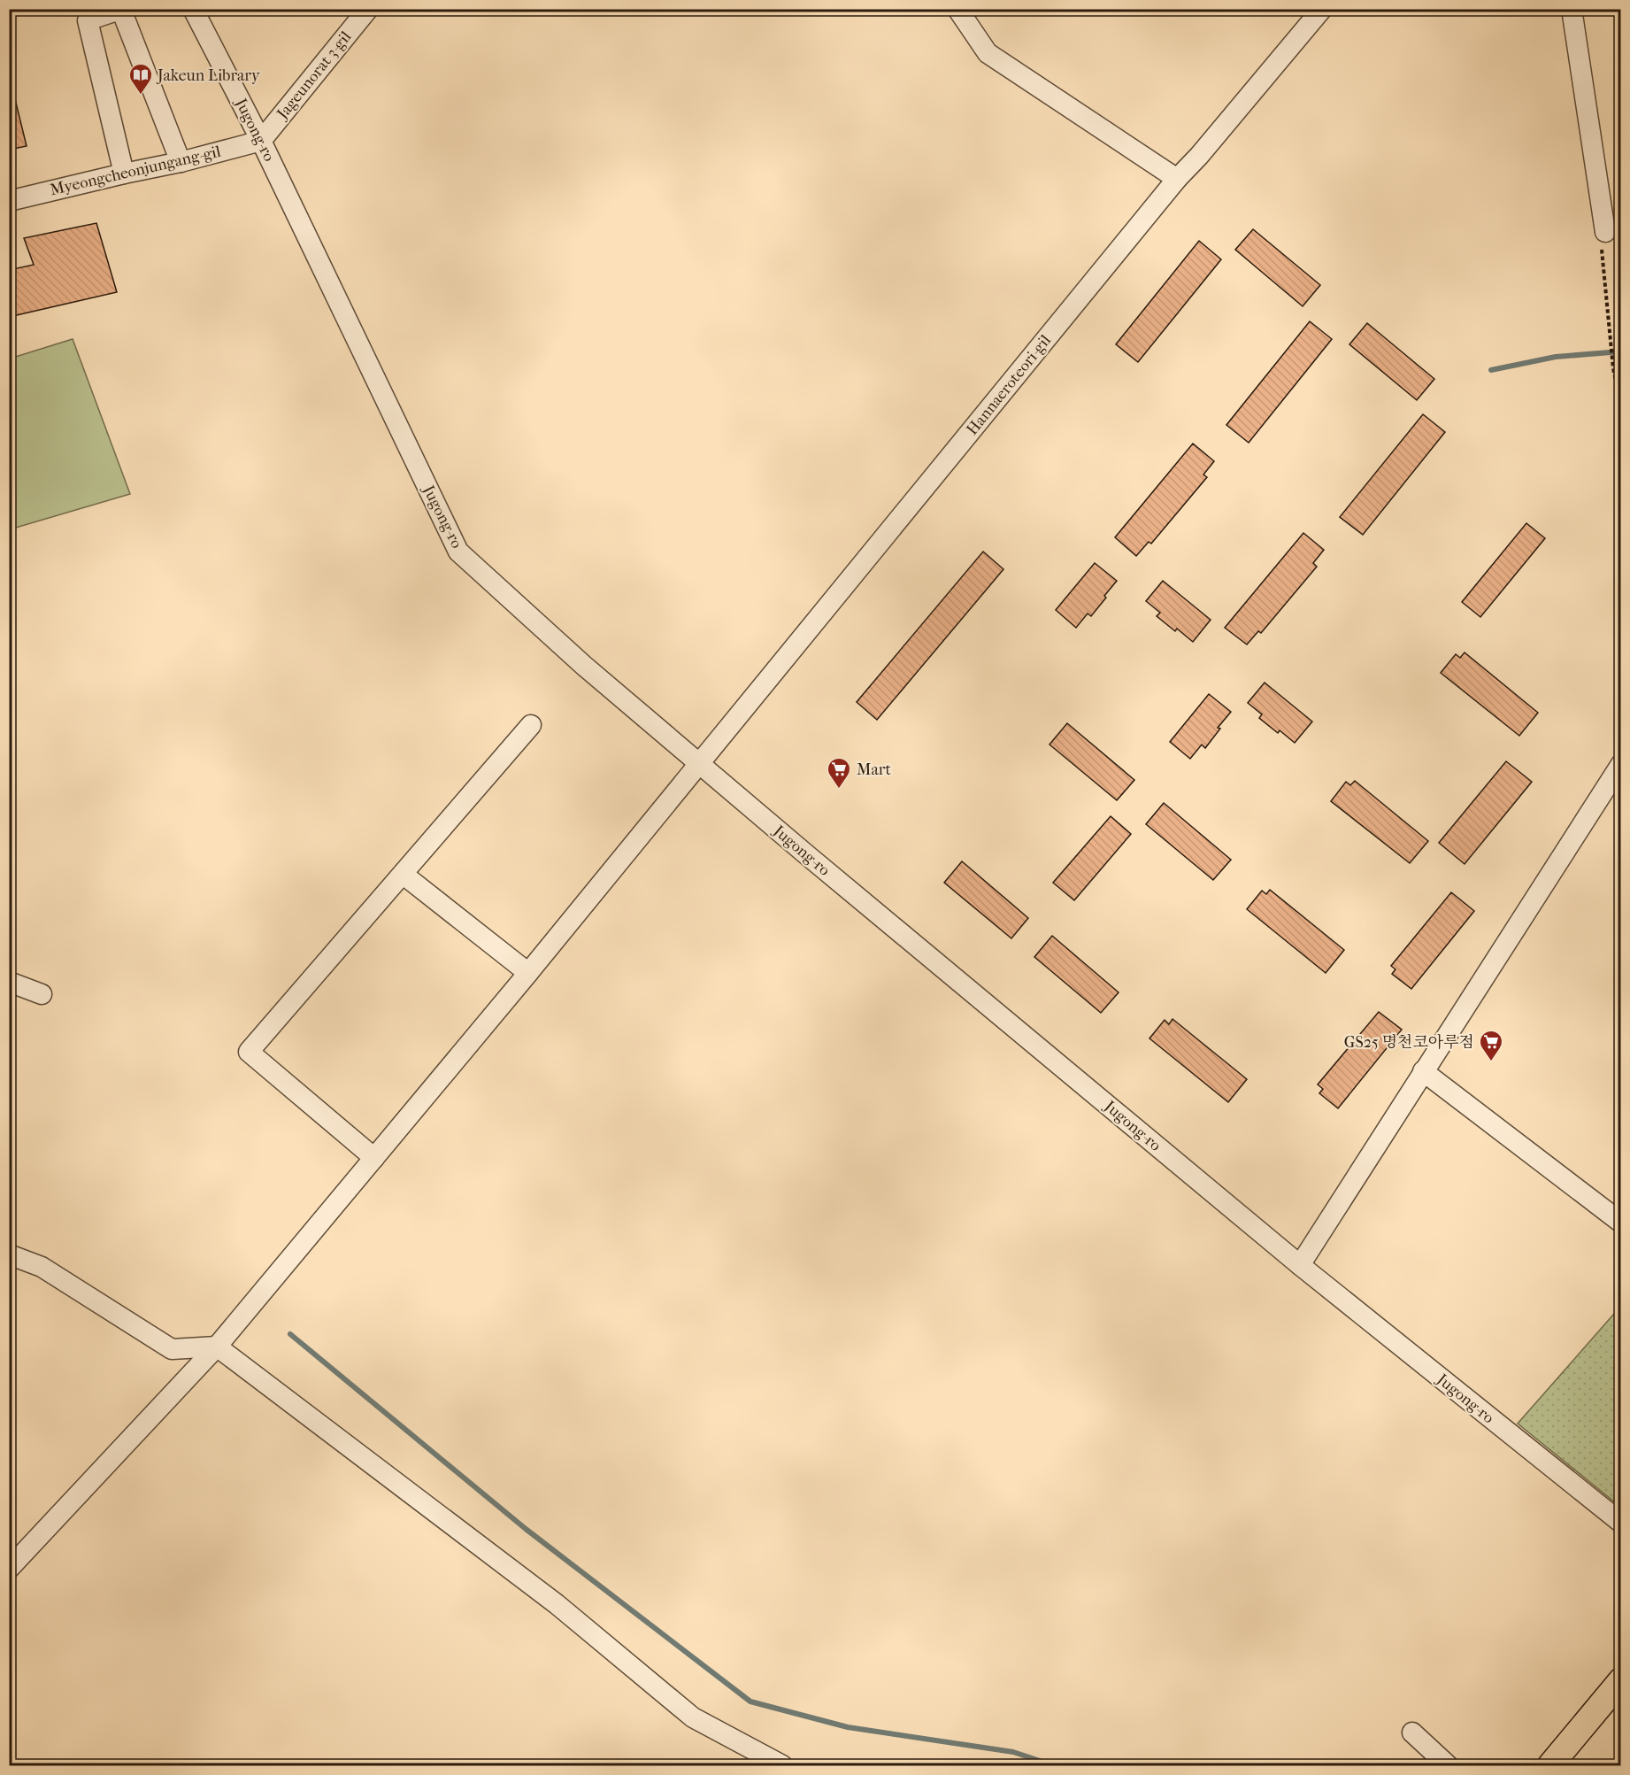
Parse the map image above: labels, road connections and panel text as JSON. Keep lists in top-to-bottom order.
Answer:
{
  "streets": {
    "street": [
      "Jageunorat 3-gil",
      "Jugong-ro",
      "Myeongcheonjungang-gil",
      "Hannaeroteori-gil"
    ]
  },
  "crossings": [
    ["Jageunorat 3-gil", "Jugong-ro"],
    ["Jageunorat 3-gil", "Myeongcheonjungang-gil"],
    ["Jugong-ro", "Myeongcheonjungang-gil"],
    ["Jugong-ro", "Hannaeroteori-gil"]
  ],
  "places": {
    "library": ["Jakeun Library"],
    "supermarket": ["Mart", "GS25 명천코아루점"]
  }
}
